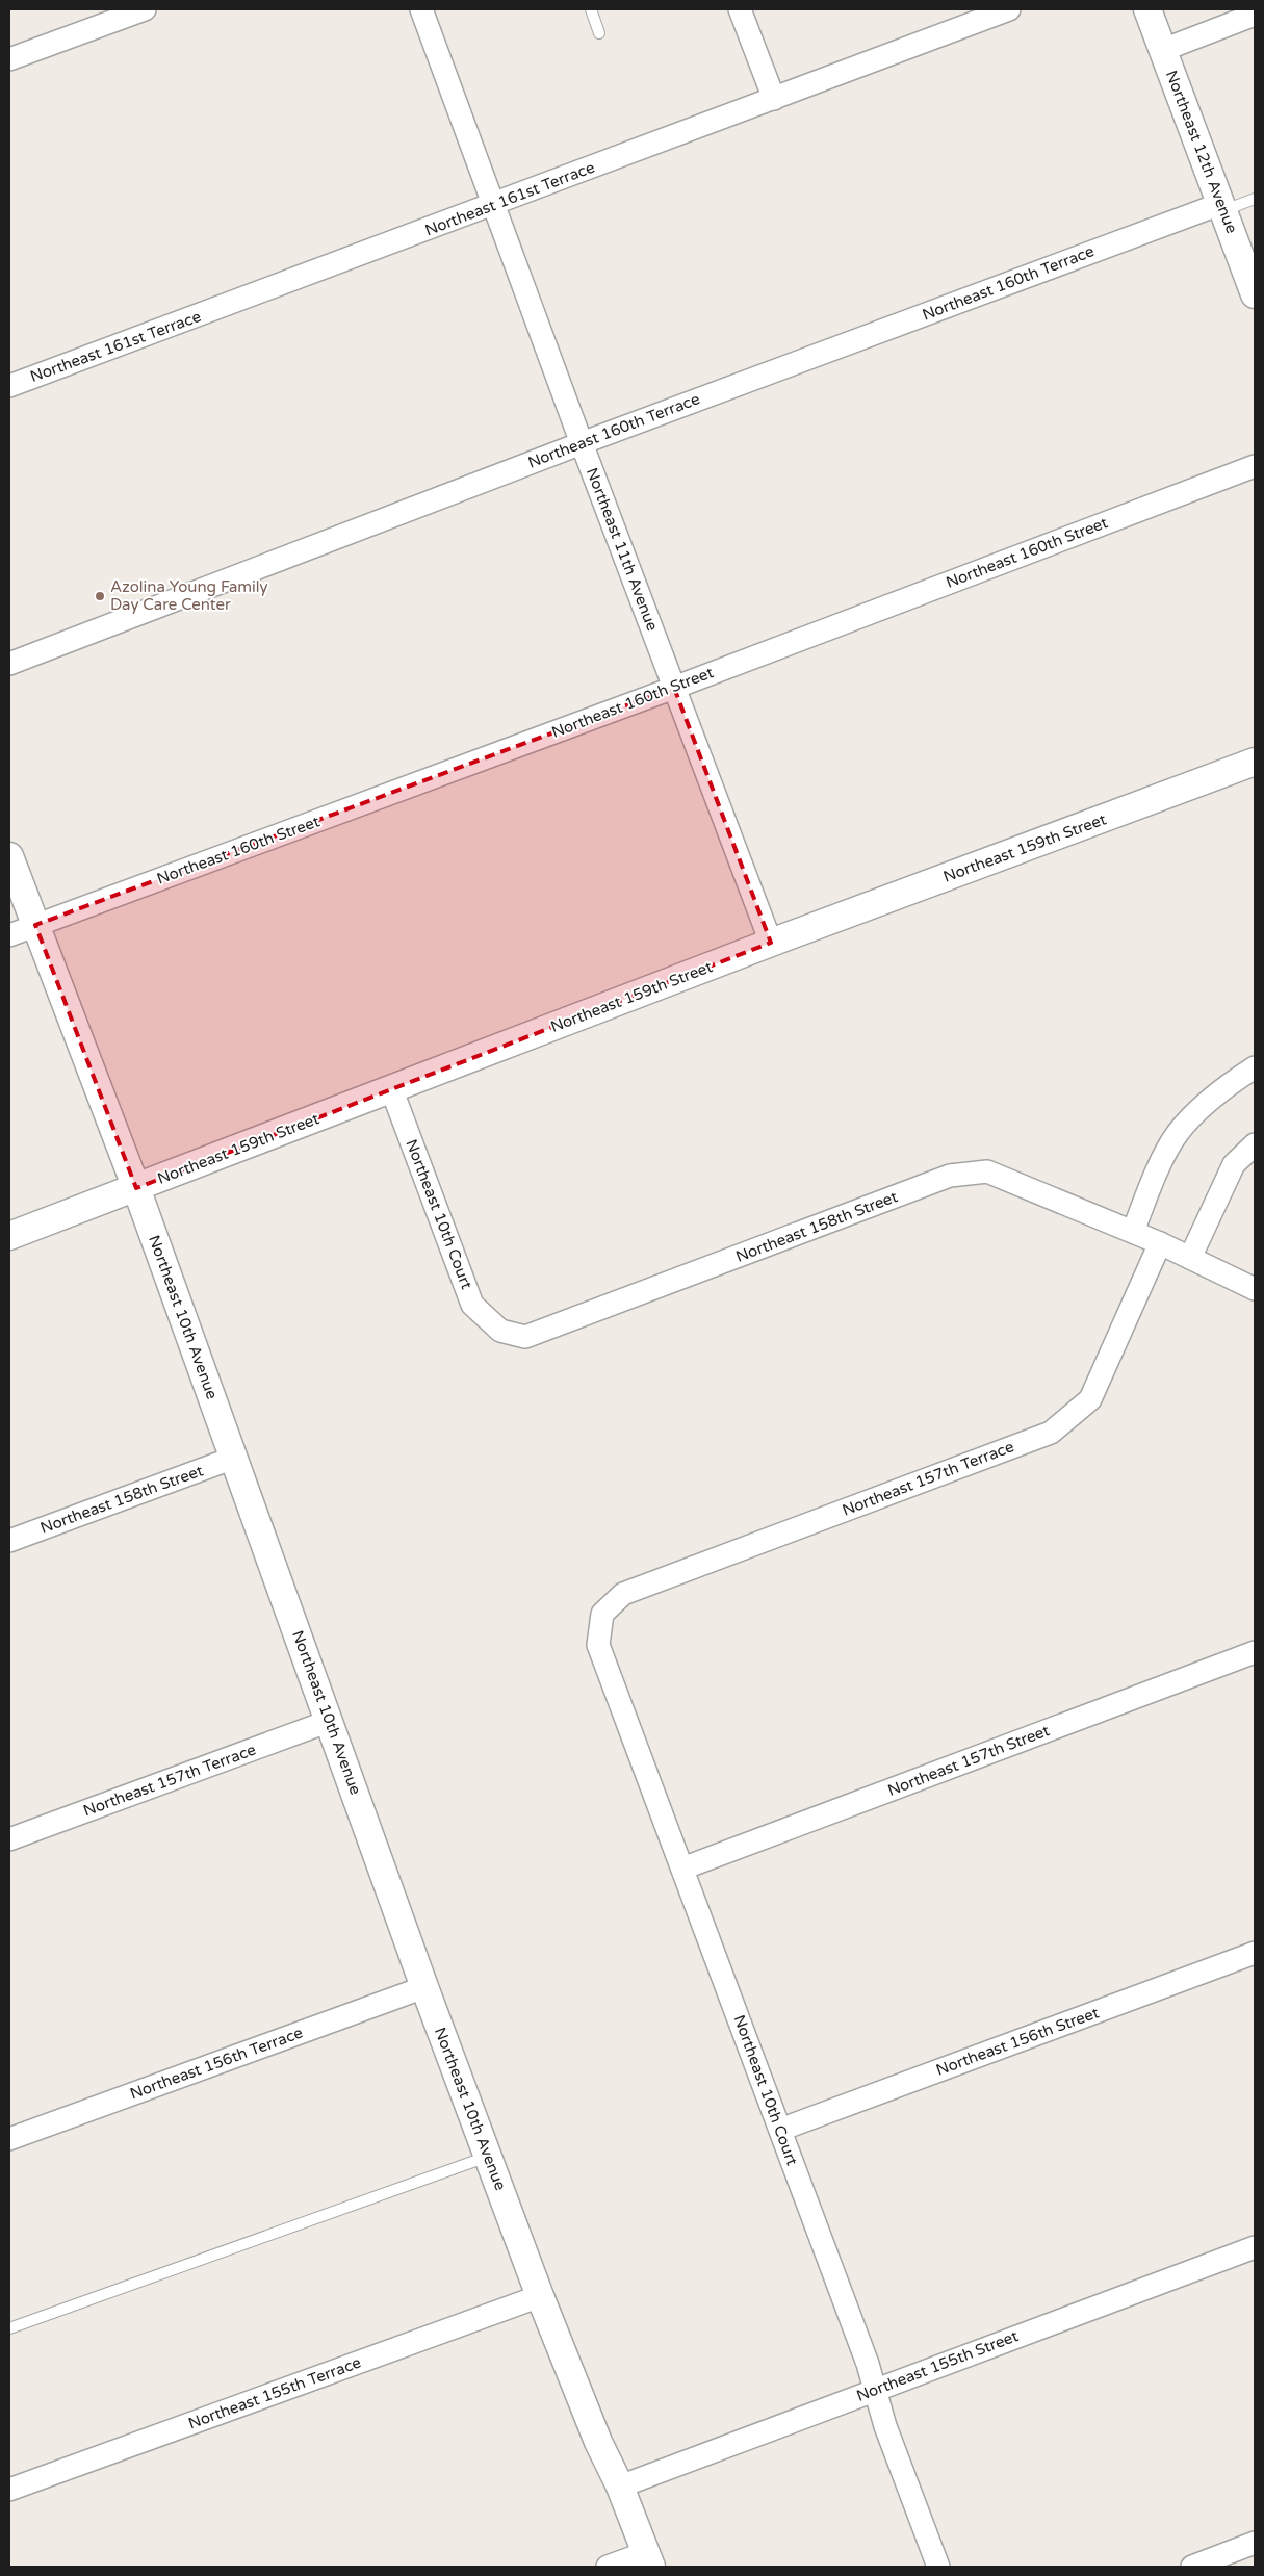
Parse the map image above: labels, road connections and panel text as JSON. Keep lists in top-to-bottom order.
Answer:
{
  "streets": {
    "street": [
      "Northeast 12th Avenue",
      "Northeast 161st Terrace",
      "Northeast 160th Terrace",
      "Northeast 11th Avenue",
      "Northeast 160th Street",
      "Northeast 159th Street",
      "Northeast 10th Court",
      "Northeast 158th Street",
      "Northeast 10th Avenue",
      "Northeast 157th Terrace",
      "Northeast 157th Street",
      "Northeast 156th Street",
      "Northeast 156th Terrace",
      "Northeast 155th Street",
      "Northeast 155th Terrace"
    ]
  },
  "crossings": [
    ["Northeast 12th Avenue", "Northeast 160th Terrace"],
    ["Northeast 161st Terrace", "Northeast 11th Avenue"],
    ["Northeast 160th Terrace", "Northeast 11th Avenue"],
    ["Northeast 11th Avenue", "Northeast 160th Street"],
    ["Northeast 11th Avenue", "Northeast 159th Street"],
    ["Northeast 160th Street", "Northeast 10th Avenue"],
    ["Northeast 159th Street", "Northeast 10th Court"],
    ["Northeast 159th Street", "Northeast 10th Avenue"],
    ["Northeast 10th Court", "Northeast 158th Street"],
    ["Northeast 10th Court", "Northeast 157th Terrace"],
    ["Northeast 10th Court", "Northeast 157th Street"],
    ["Northeast 10th Court", "Northeast 156th Street"],
    ["Northeast 10th Court", "Northeast 155th Street"],
    ["Northeast 158th Street", "Northeast 10th Avenue"],
    ["Northeast 158th Street", "Northeast 157th Terrace"],
    ["Northeast 10th Avenue", "Northeast 157th Terrace"],
    ["Northeast 10th Avenue", "Northeast 156th Terrace"],
    ["Northeast 10th Avenue", "Northeast 155th Street"],
    ["Northeast 10th Avenue", "Northeast 155th Terrace"]
  ],
  "places": ["Azolina Young Family Day Care Center"]
}
